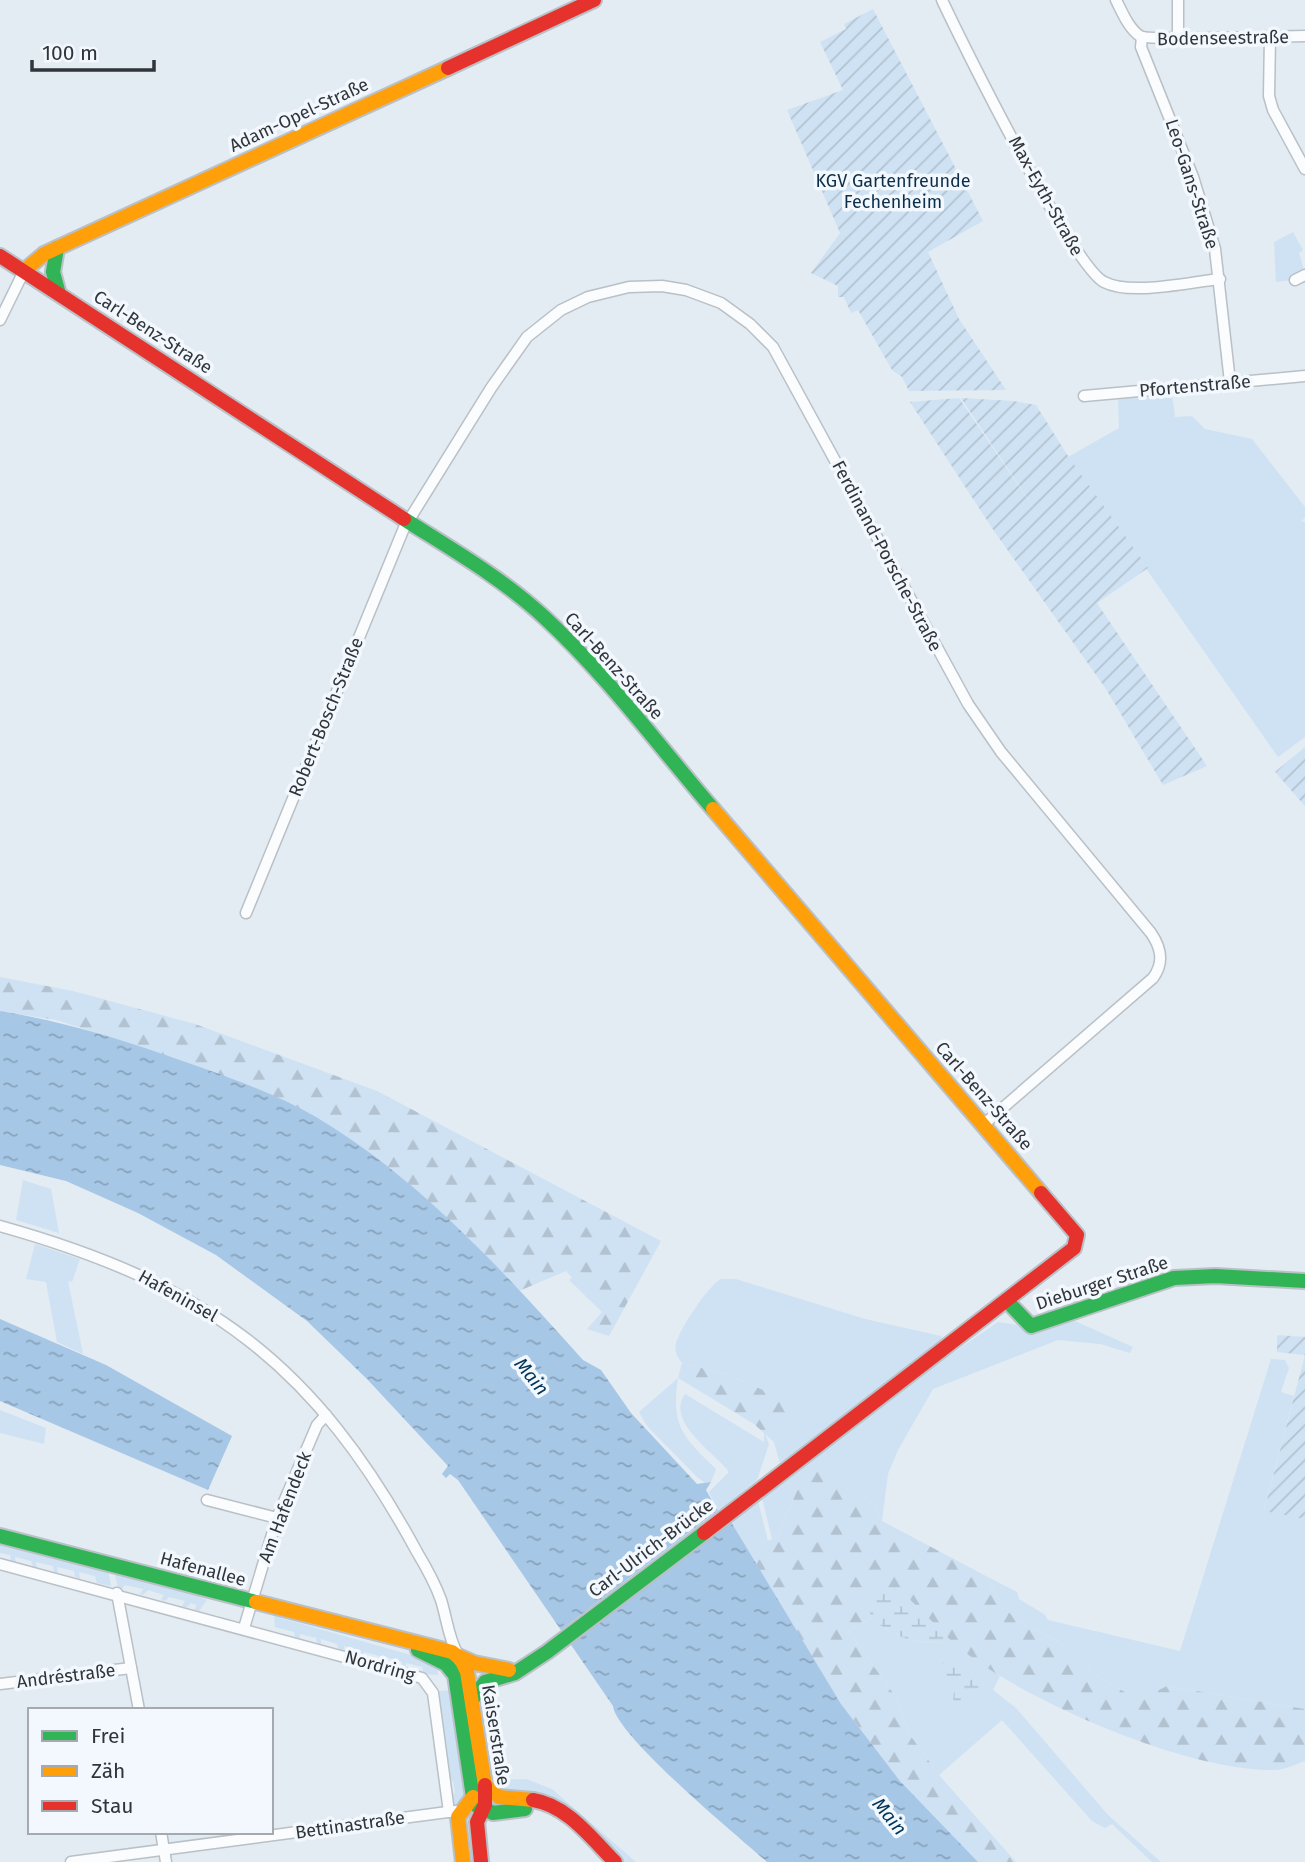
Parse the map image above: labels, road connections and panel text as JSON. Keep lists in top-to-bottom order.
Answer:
{
  "streets": {
    "main road": [
      "Adam-Opel-Straße",
      "Carl-Benz-Straße",
      "Dieburger Straße",
      "Carl-Ulrich-Brücke",
      "Hafenallee",
      "Kaiserstraße"
    ],
    "street": [
      "Bodenseestraße",
      "Leo-Gans-Straße",
      "Max-Eyth-Straße",
      "Pfortenstraße",
      "Ferdinand-Porsche-Straße",
      "Robert-Bosch-Straße",
      "Hafeninsel",
      "Am Hafendeck",
      "Nordring",
      "Andréstraße",
      "Bettinastraße"
    ]
  },
  "crossings": [
    ["Bodenseestraße", "Leo-Gans-Straße"],
    ["Adam-Opel-Straße", "Carl-Benz-Straße"],
    ["Leo-Gans-Straße", "Max-Eyth-Straße"],
    ["Leo-Gans-Straße", "Pfortenstraße"],
    ["Carl-Benz-Straße", "Ferdinand-Porsche-Straße"],
    ["Carl-Benz-Straße", "Robert-Bosch-Straße"],
    ["Carl-Benz-Straße", "Carl-Ulrich-Brücke"],
    ["Ferdinand-Porsche-Straße", "Robert-Bosch-Straße"],
    ["Dieburger Straße", "Carl-Ulrich-Brücke"],
    ["Hafeninsel", "Am Hafendeck"],
    ["Hafeninsel", "Hafenallee"],
    ["Hafeninsel", "Kaiserstraße"],
    ["Am Hafendeck", "Hafenallee"],
    ["Carl-Ulrich-Brücke", "Kaiserstraße"],
    ["Hafenallee", "Kaiserstraße"],
    ["Nordring", "Kaiserstraße"],
    ["Nordring", "Bettinastraße"],
    ["Kaiserstraße", "Bettinastraße"]
  ],
  "water": ["Main"],
  "parks": ["KGV Gartenfreunde Fechenheim"],
  "legend": ["Frei", "Zäh", "Stau"],
  "scale_bar": "100 m"
}
